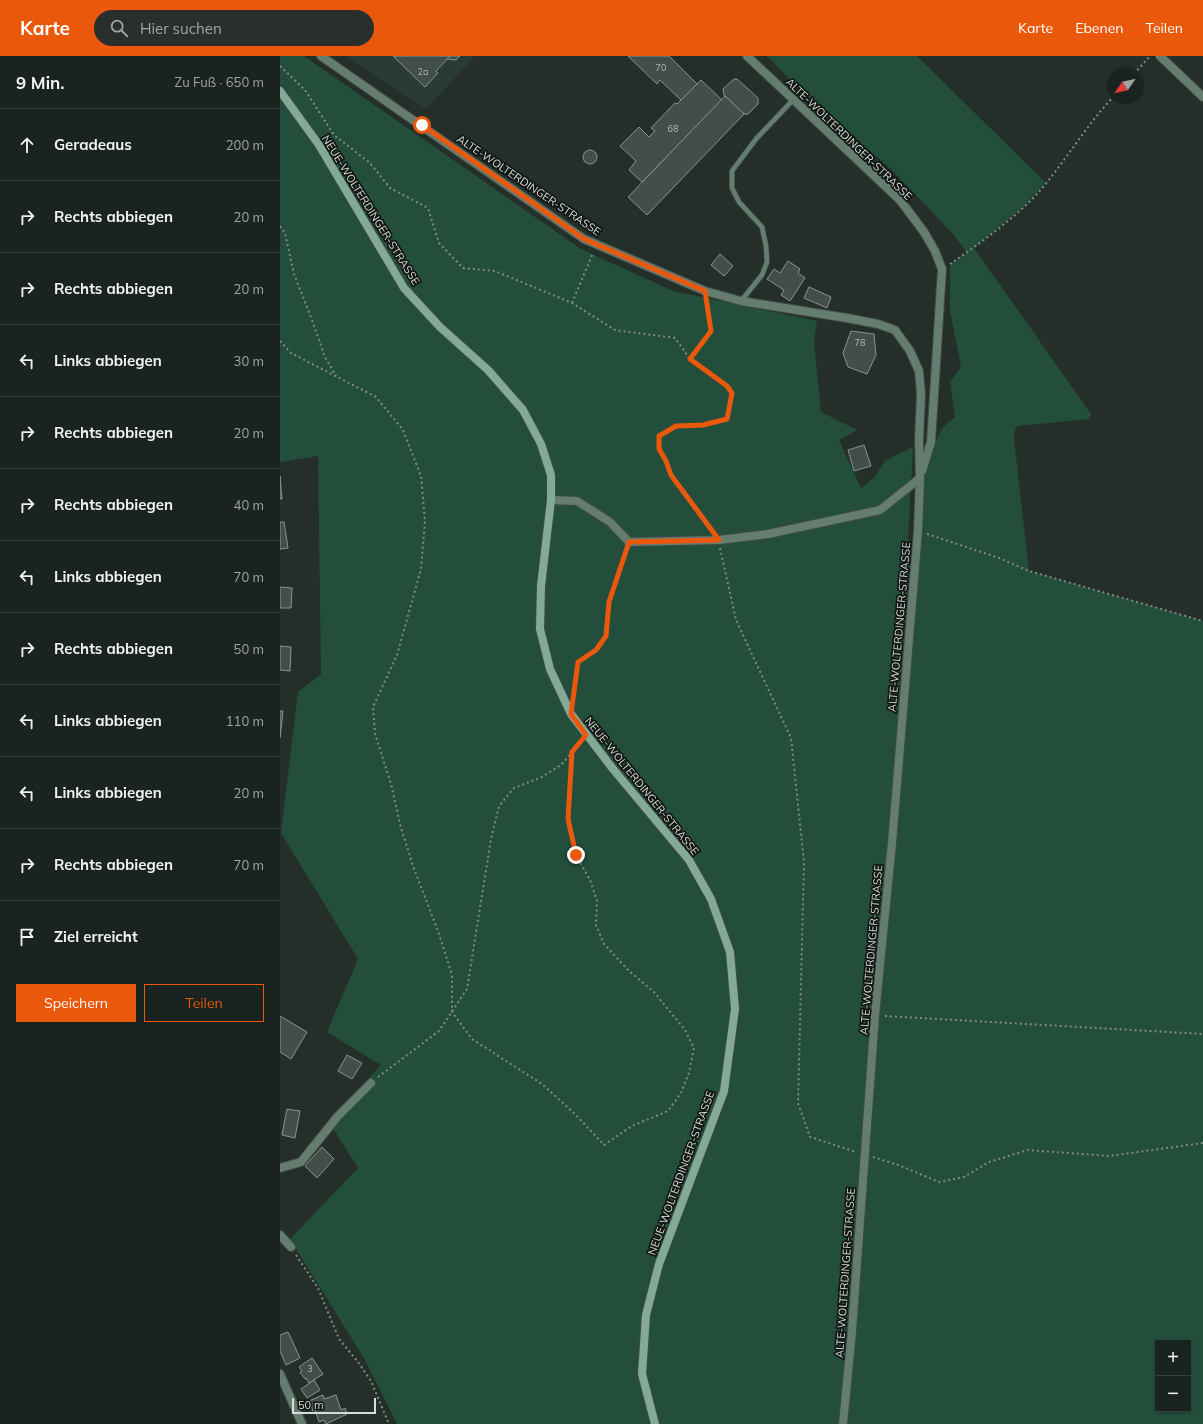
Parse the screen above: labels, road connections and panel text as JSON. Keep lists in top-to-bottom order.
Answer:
{
  "streets": {
    "main road": ["NEUE-WOLTERDINGER-STRASSE"],
    "street": ["ALTE-WOLTERDINGER-STRASSE"]
  },
  "house_numbers": [
    "70",
    "2a",
    "68",
    "78",
    "3"
  ],
  "scale_bar": "50 m",
  "north": "bottom left",
  "page": {
    "header": "Karte",
    "search": "Hier suchen",
    "nav": ["Karte", "Ebenen", "Teilen"],
    "heading": ["9 Min.", "Zu Fuß · 650 m"],
    "list": [
      ["Geradeaus", "200 m"],
      ["Rechts abbiegen", "20 m"],
      ["Rechts abbiegen", "20 m"],
      ["Links abbiegen", "30 m"],
      ["Rechts abbiegen", "20 m"],
      ["Rechts abbiegen", "40 m"],
      ["Links abbiegen", "70 m"],
      ["Rechts abbiegen", "50 m"],
      ["Links abbiegen", "110 m"],
      ["Links abbiegen", "20 m"],
      ["Rechts abbiegen", "70 m"],
      "Ziel erreicht"
    ],
    "buttons": ["Speichern", "Teilen"],
    "map_buttons": ["+", "−"],
    "scale": "50 m"
  }
}
